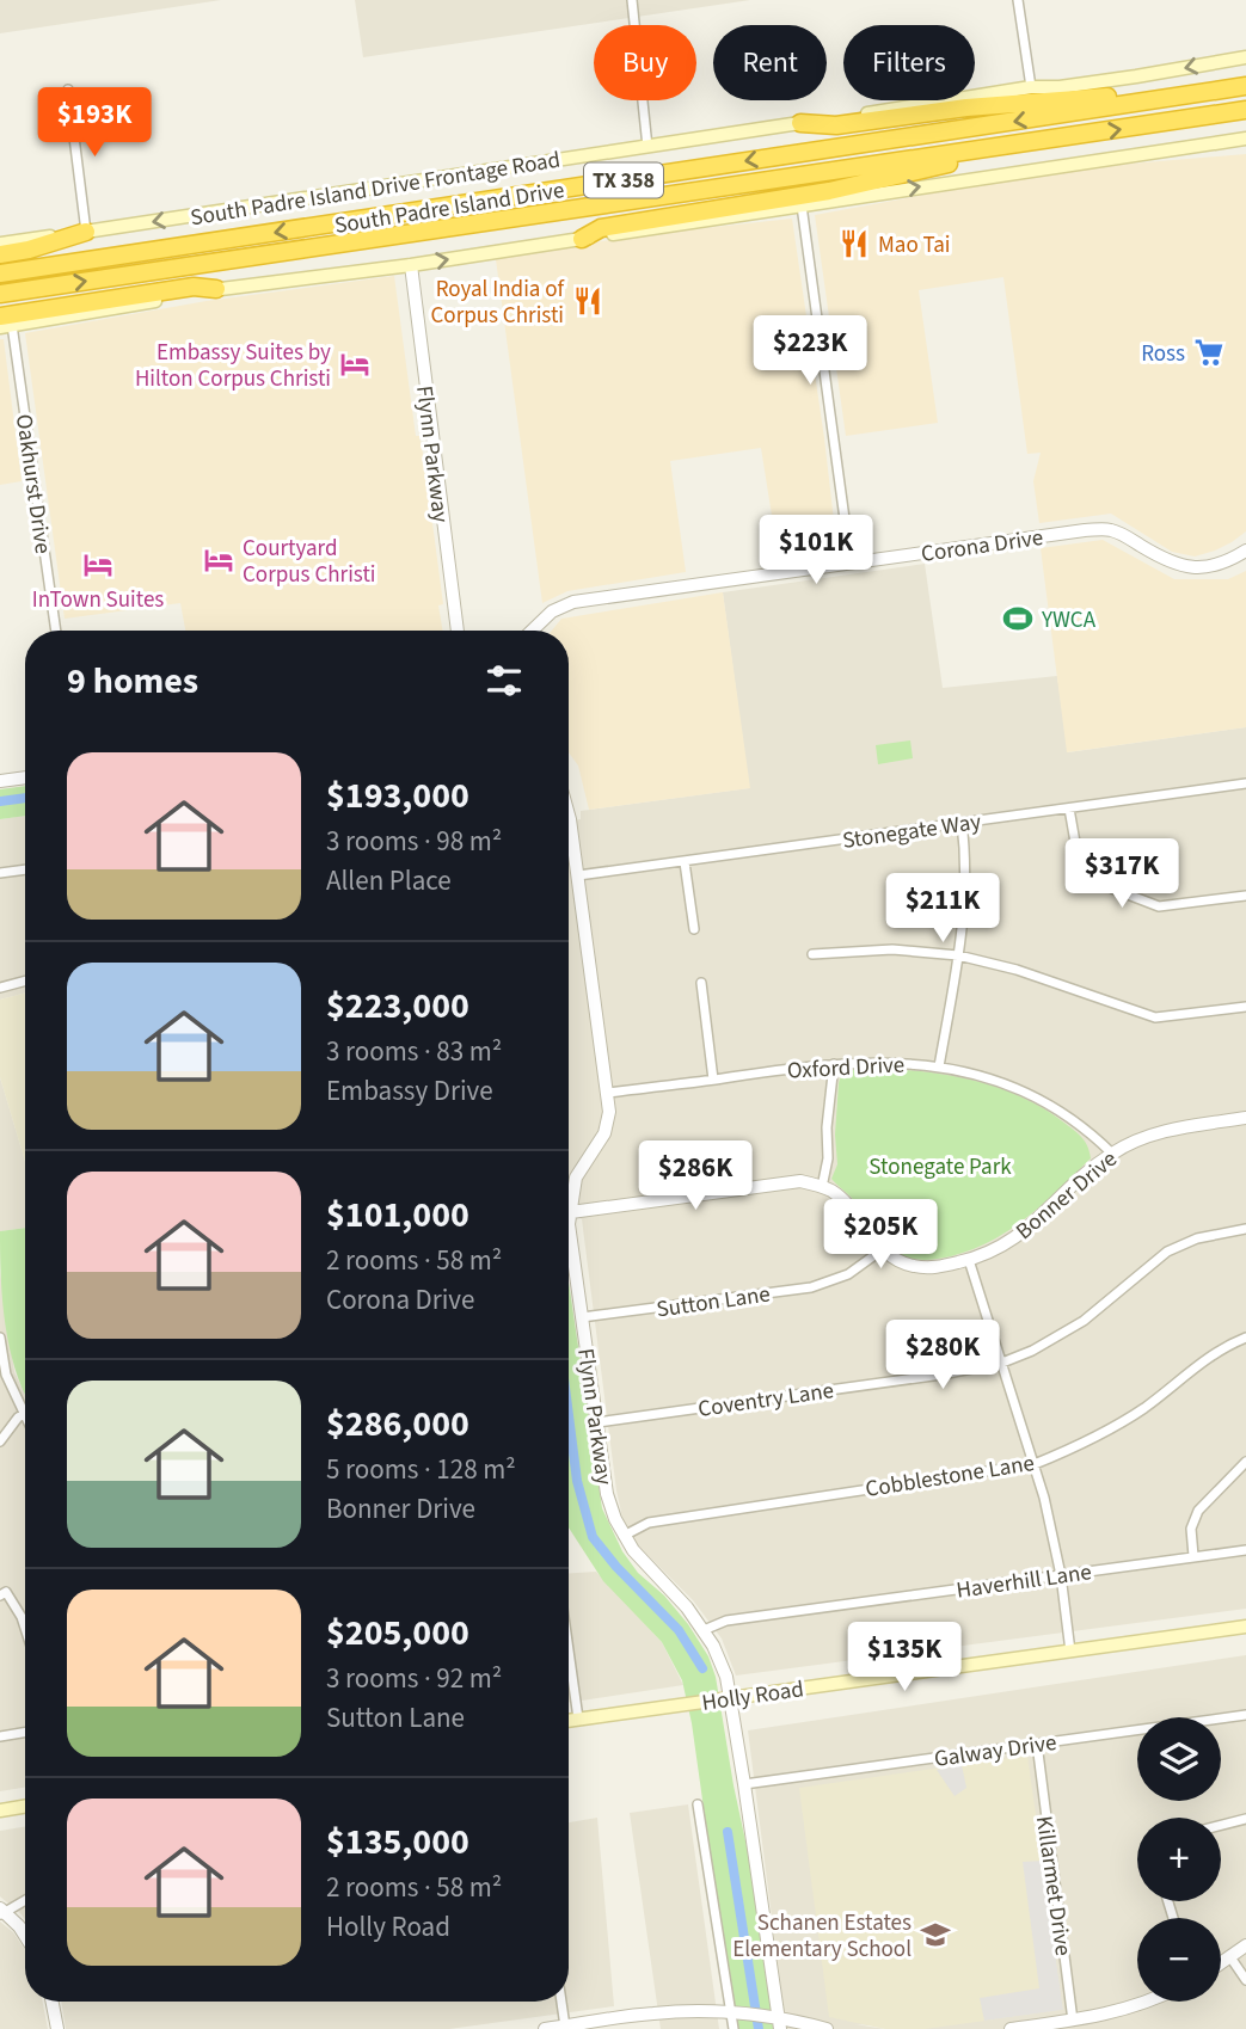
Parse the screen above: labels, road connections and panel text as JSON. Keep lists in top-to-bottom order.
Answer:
{
  "streets": {
    "highway": ["TX 358", "South Padre Island Drive"],
    "main road": ["South Padre Island Drive Frontage Road", "Holly Road"],
    "street": [
      "Flynn Parkway",
      "Oakhurst Drive",
      "Corona Drive",
      "Stonegate Way",
      "Oxford Drive",
      "Bonner Drive",
      "Sutton Lane",
      "Coventry Lane",
      "Cobblestone Lane",
      "Haverhill Lane",
      "Galway Drive",
      "Killarmet Drive"
    ]
  },
  "crossings": [
    ["Flynn Parkway", "Stonegate Way"],
    ["Flynn Parkway", "Oxford Drive"],
    ["Flynn Parkway", "Sutton Lane"],
    ["Flynn Parkway", "Coventry Lane"],
    ["Flynn Parkway", "Cobblestone Lane"],
    ["Flynn Parkway", "Haverhill Lane"],
    ["Flynn Parkway", "Holly Road"],
    ["Flynn Parkway", "Galway Drive"],
    ["Oxford Drive", "Bonner Drive"],
    ["Bonner Drive", "Sutton Lane"],
    ["Galway Drive", "Killarmet Drive"]
  ],
  "parks": ["Stonegate Park"],
  "places": {
    "restaurant": ["Mao Tai", "Royal India of Corpus Christi"],
    "supermarket": ["Ross"],
    "hotel": ["Embassy Suites by Hilton Corpus Christi", "Courtyard Corpus Christi", "InTown Suites"],
    "sports": ["YWCA"],
    "school or university": ["Schanen Estates Elementary School"]
  },
  "page": {
    "chip": ["Buy", "Rent", "Filters"],
    "price": [
      "$193K",
      "$223K",
      "$101K",
      "$317K",
      "$211K",
      "$286K",
      "$205K",
      "$280K",
      "$135K"
    ],
    "heading": "9 homes",
    "list": [
      {
        "name": "$193,000",
        "note": "3 rooms · 98 m² · Allen Place"
      },
      {
        "name": "$223,000",
        "note": "3 rooms · 83 m² · Embassy Drive"
      },
      {
        "name": "$101,000",
        "note": "2 rooms · 58 m² · Corona Drive"
      },
      {
        "name": "$286,000",
        "note": "5 rooms · 128 m² · Bonner Drive"
      },
      {
        "name": "$205,000",
        "note": "3 rooms · 92 m² · Sutton Lane"
      },
      {
        "name": "$135,000",
        "note": "2 rooms · 58 m² · Holly Road"
      }
    ],
    "map_buttons": ["+", "−"]
  }
}
